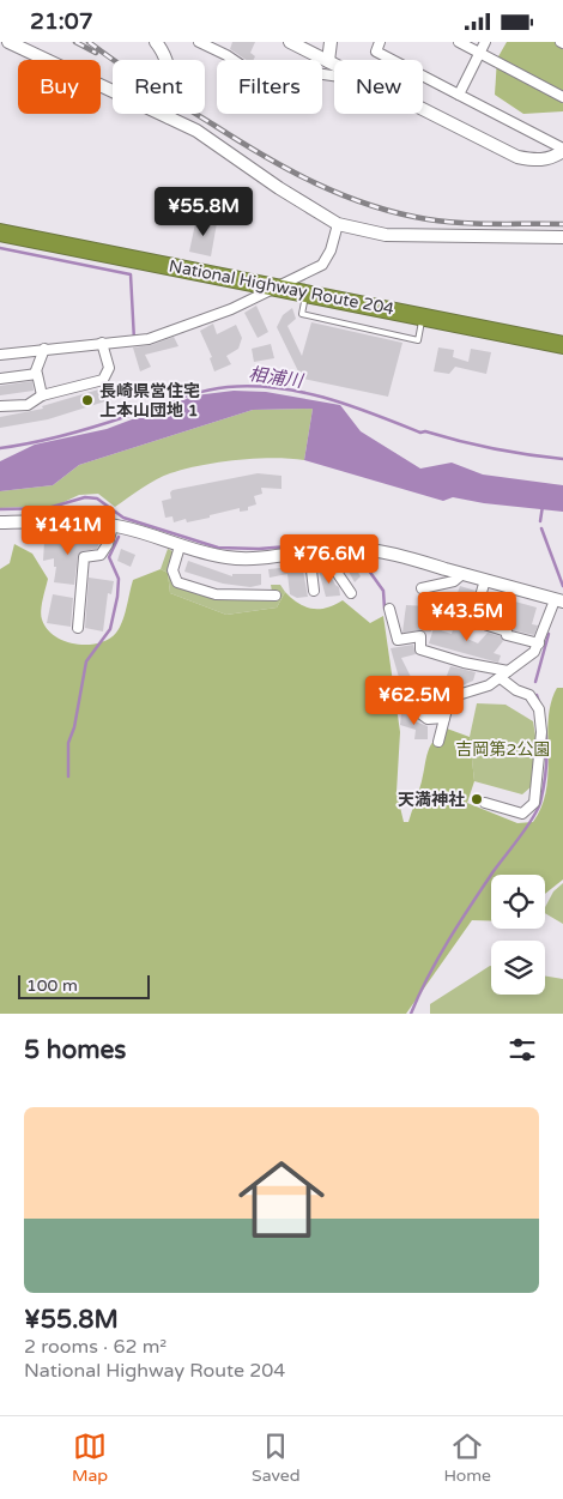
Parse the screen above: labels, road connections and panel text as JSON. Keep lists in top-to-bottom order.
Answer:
{
  "streets": {
    "highway": ["National Highway Route 204"]
  },
  "water": ["相浦川"],
  "parks": ["吉岡第2公園"],
  "places": ["長崎県営住宅 上本山団地 1", "天満神社"],
  "scale_bar": "100 m",
  "page": {
    "status": "21:07",
    "chip": [
      "Buy",
      "Rent",
      "Filters",
      "New"
    ],
    "price": [
      "¥55.8M",
      "¥141M",
      "¥76.6M",
      "¥43.5M",
      "¥62.5M"
    ],
    "scale": "100 m",
    "heading": "5 homes",
    "list": [
      {
        "name": "¥55.8M",
        "note": "2 rooms · 62 m² · National Highway Route 204"
      }
    ],
    "tabs": ["Map", "Saved", "Home"]
  }
}
